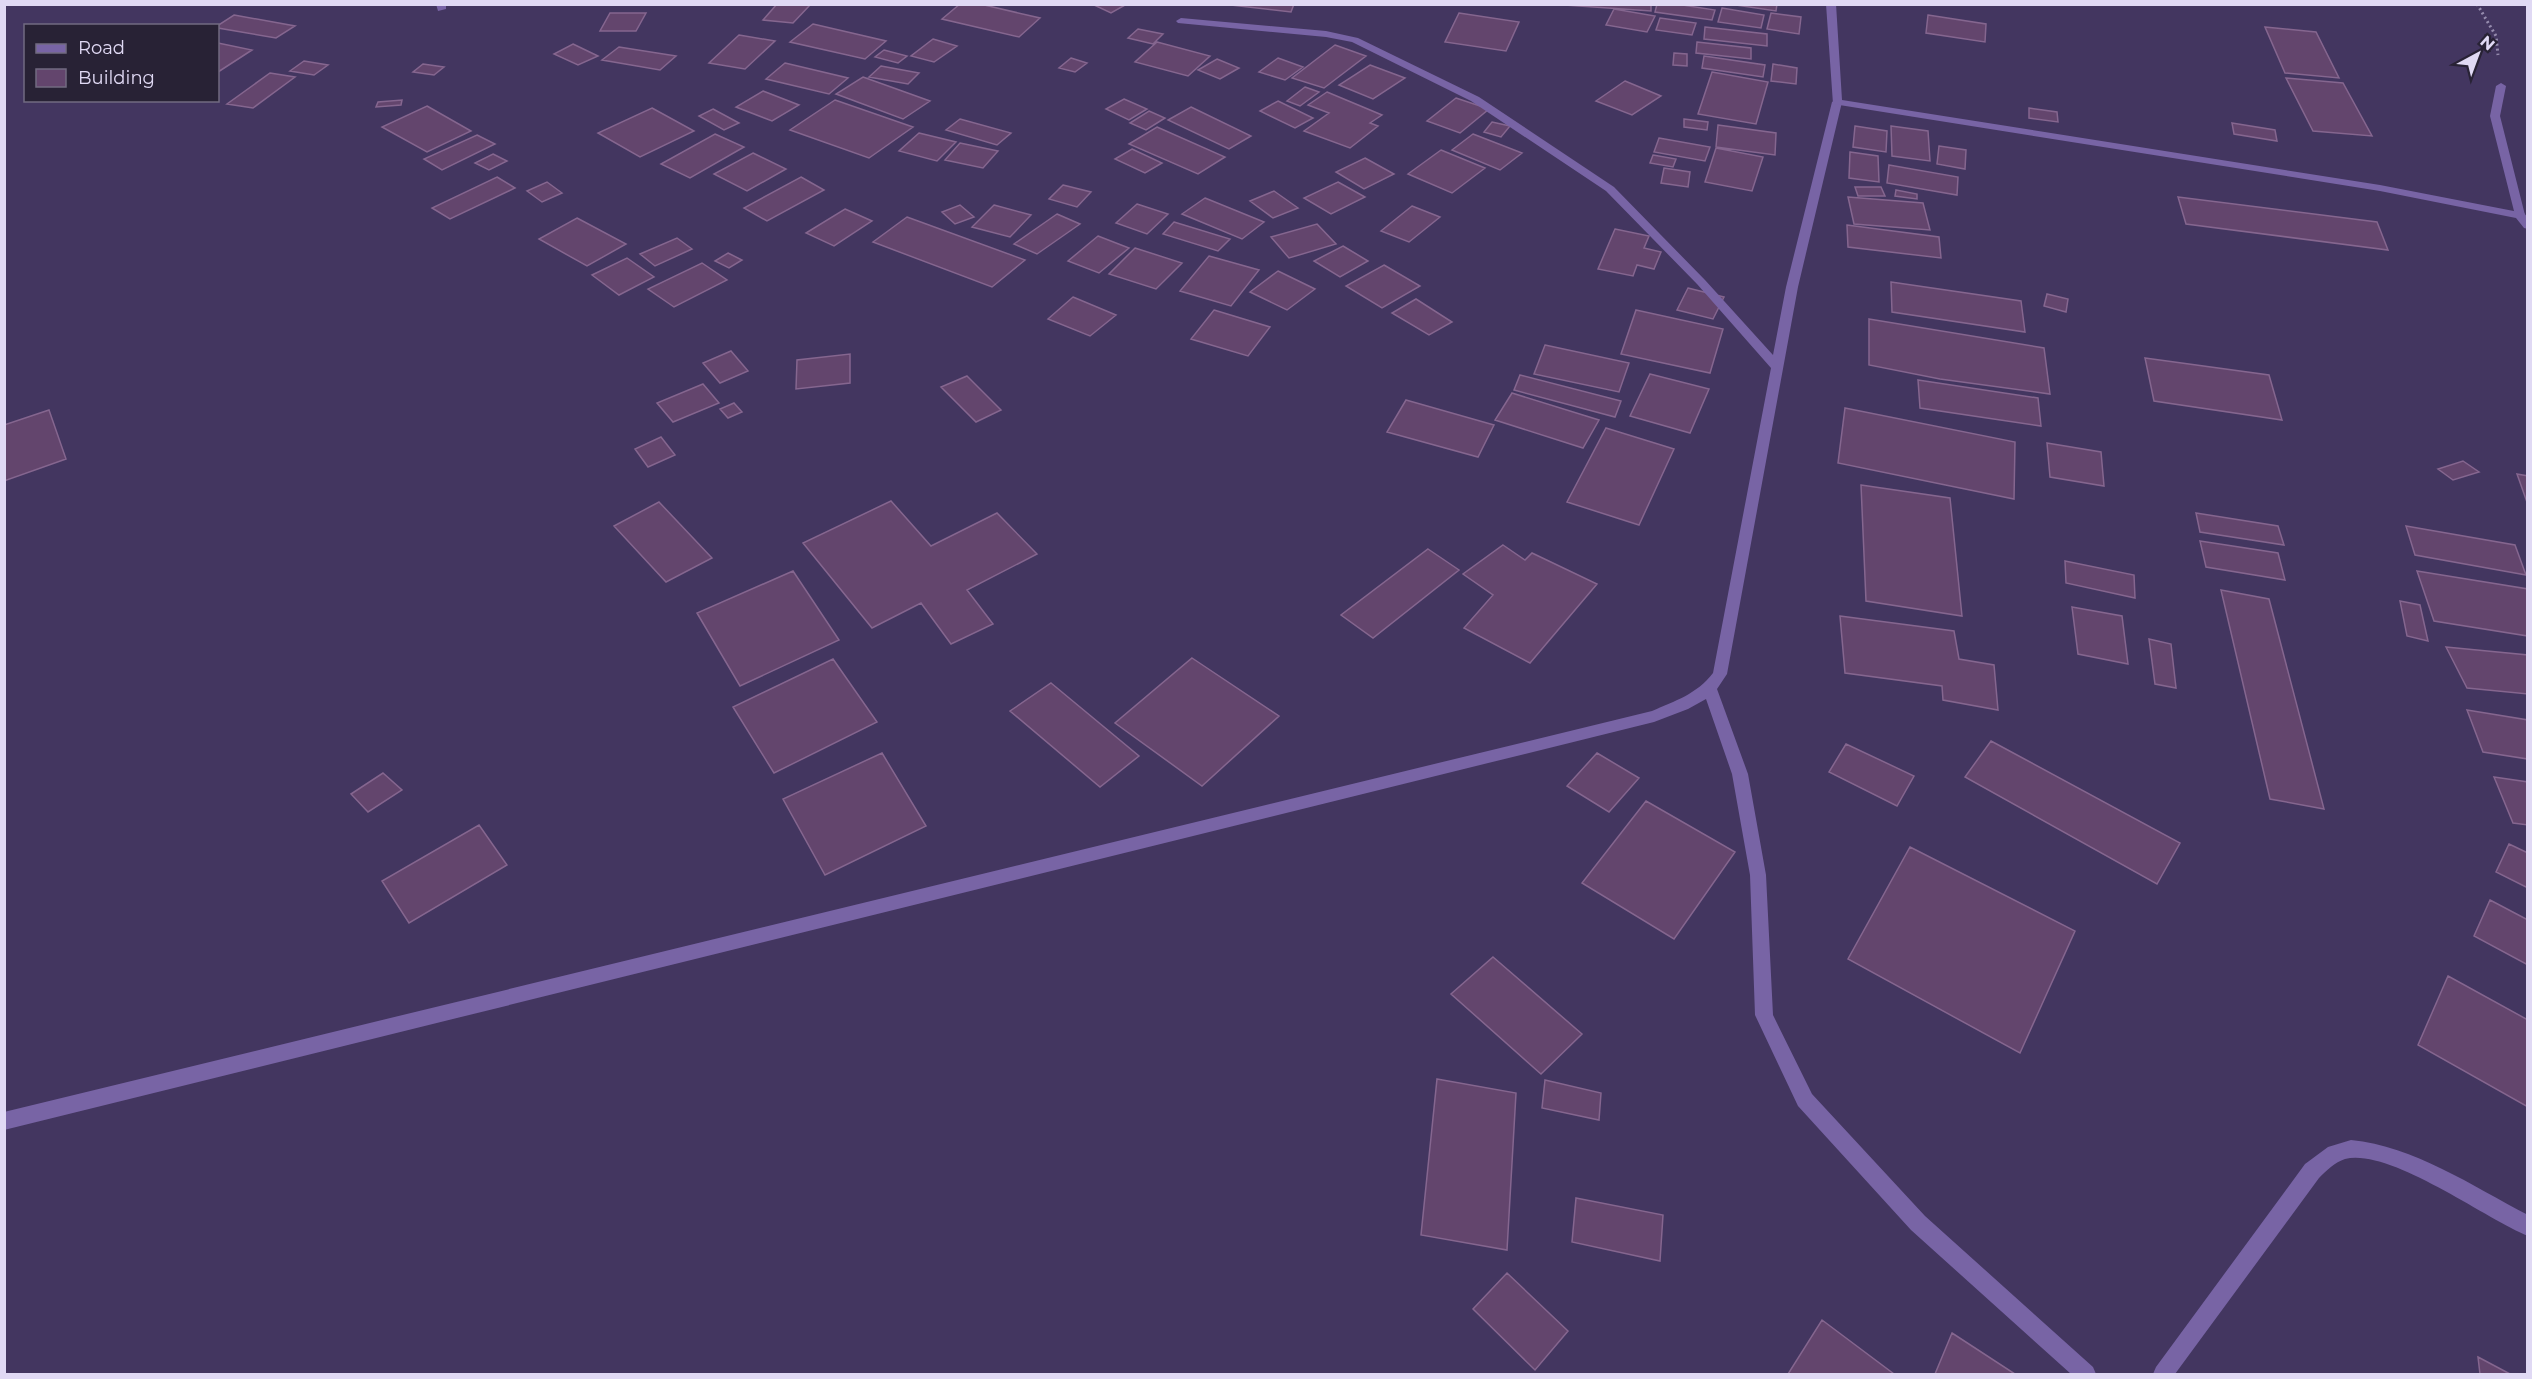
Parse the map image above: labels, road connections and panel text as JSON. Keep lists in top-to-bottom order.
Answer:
{
  "legend": ["Road", "Building"],
  "north": "top right"
}
